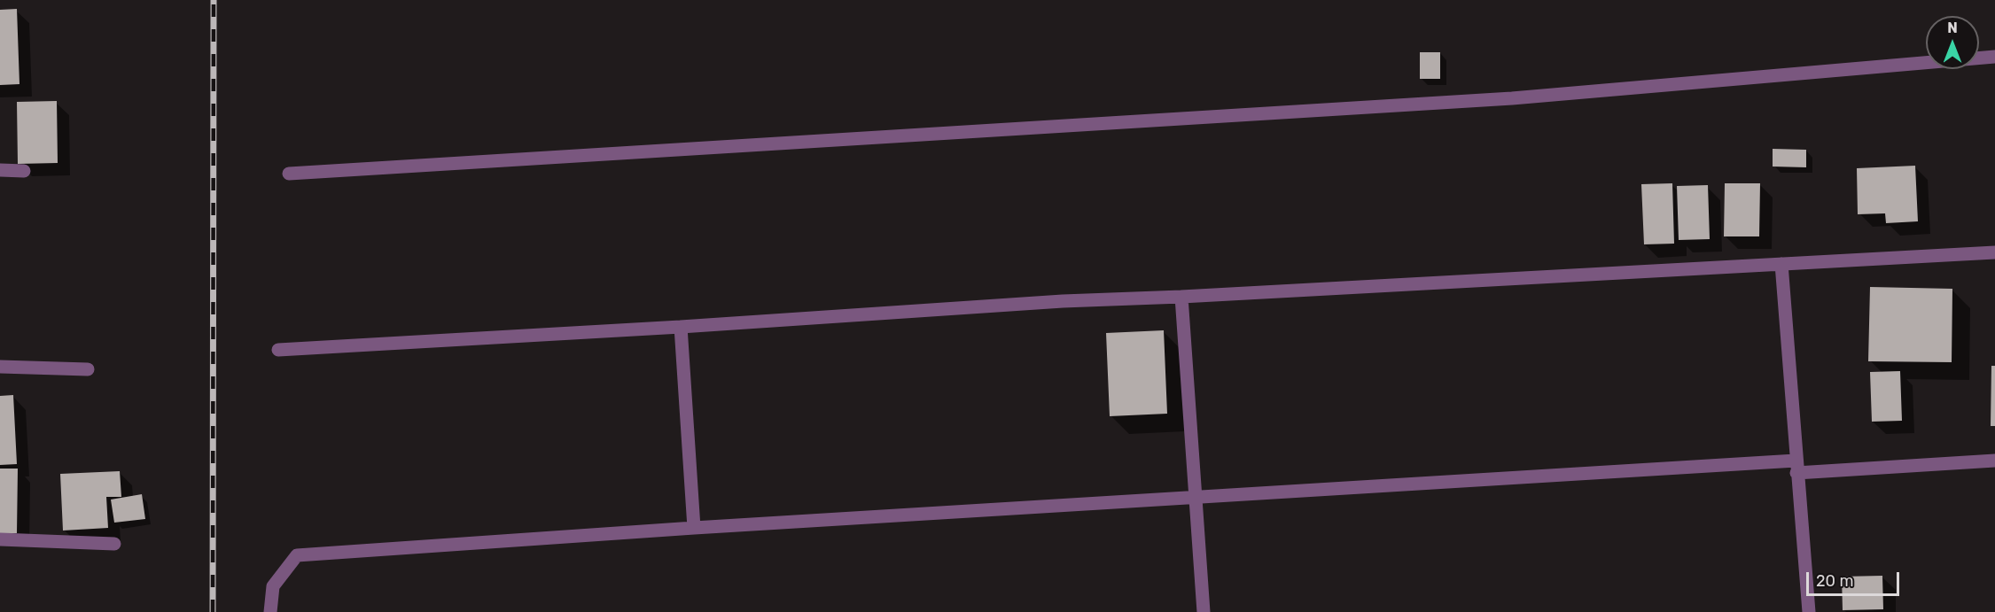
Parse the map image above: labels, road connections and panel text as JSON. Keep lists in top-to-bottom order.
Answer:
{
  "scale_bar": "20 m",
  "north": "top"
}
